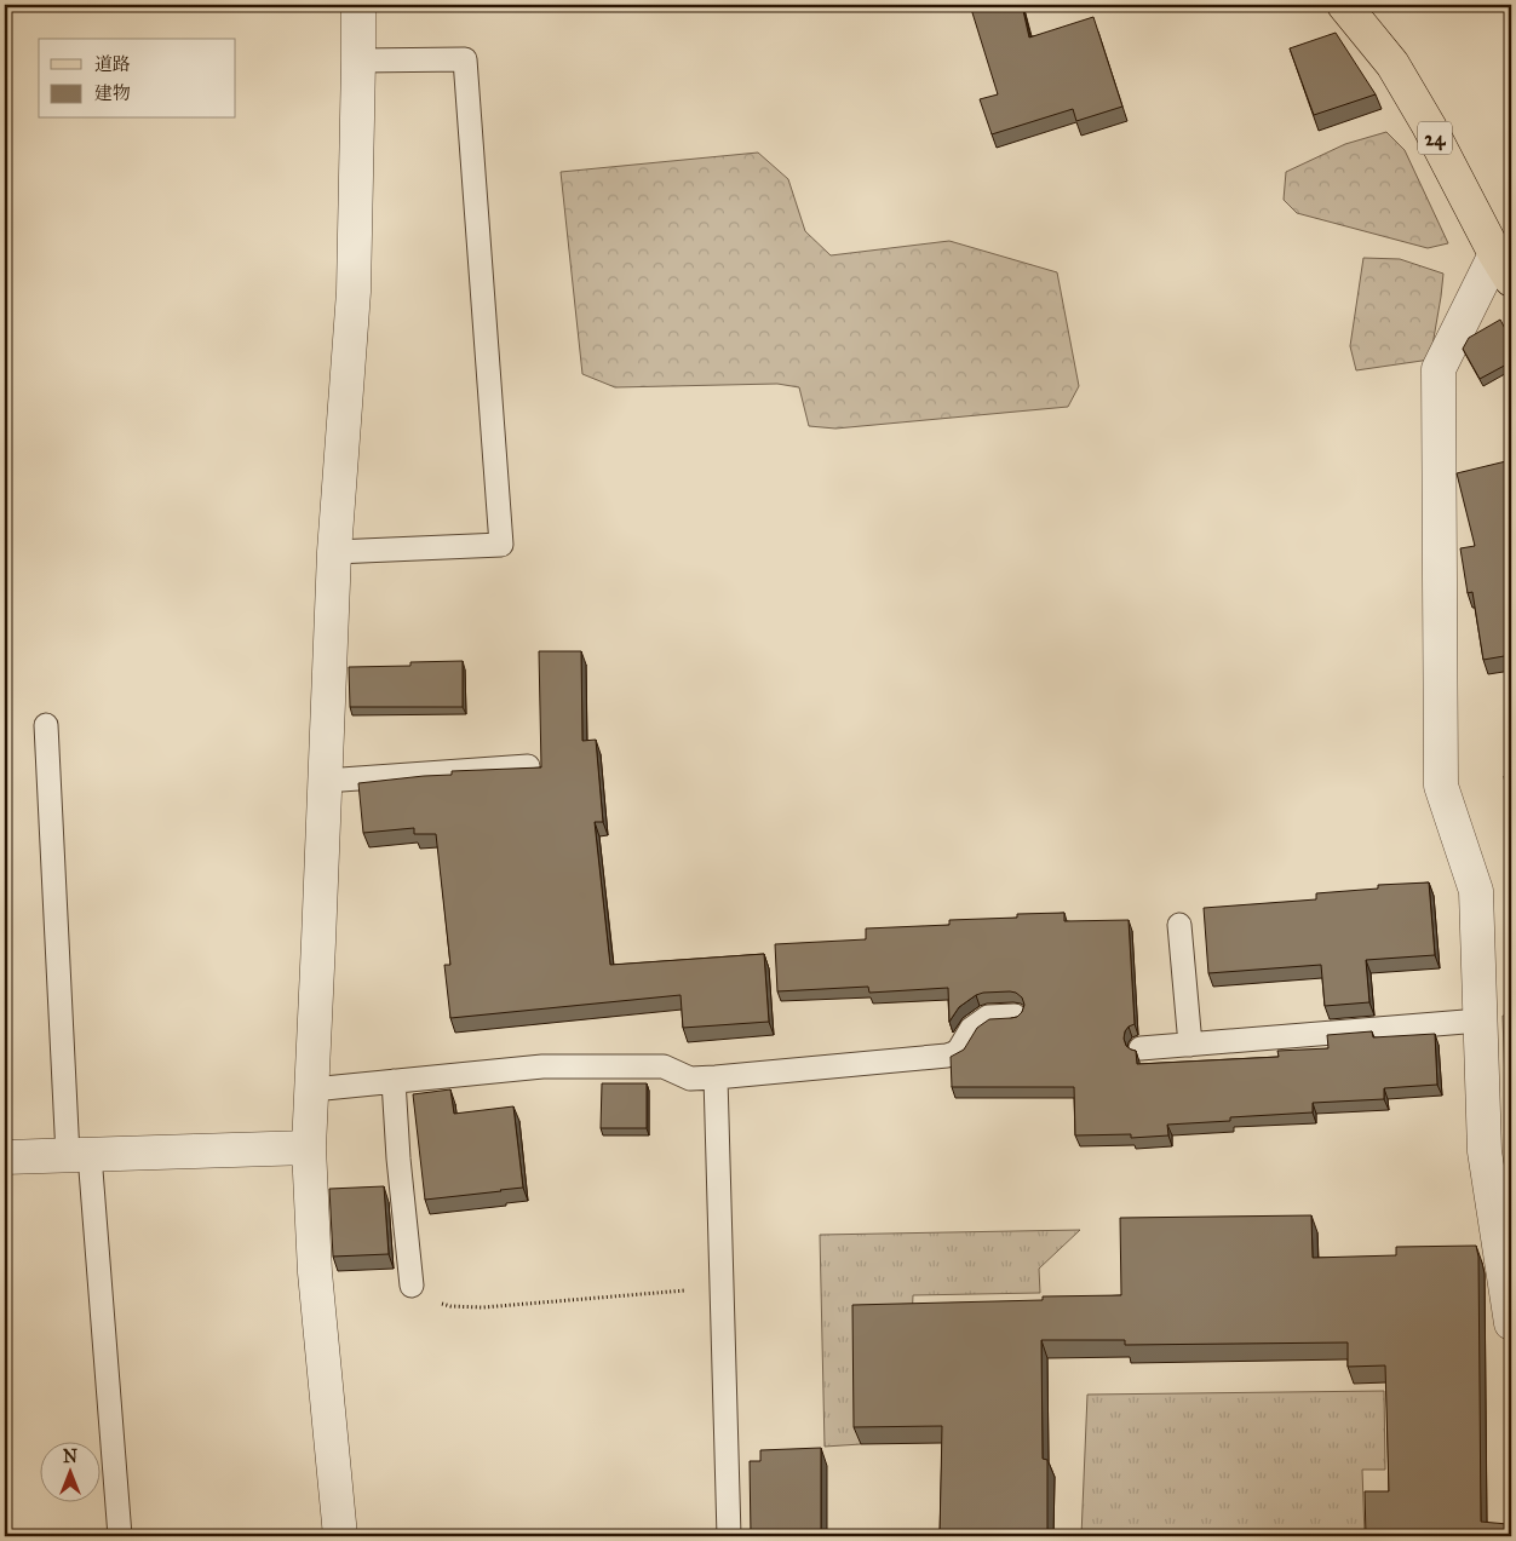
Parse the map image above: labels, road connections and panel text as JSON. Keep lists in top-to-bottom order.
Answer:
{
  "streets": {
    "main road": ["24"]
  },
  "legend": ["道路", "建物"],
  "north": "top"
}
